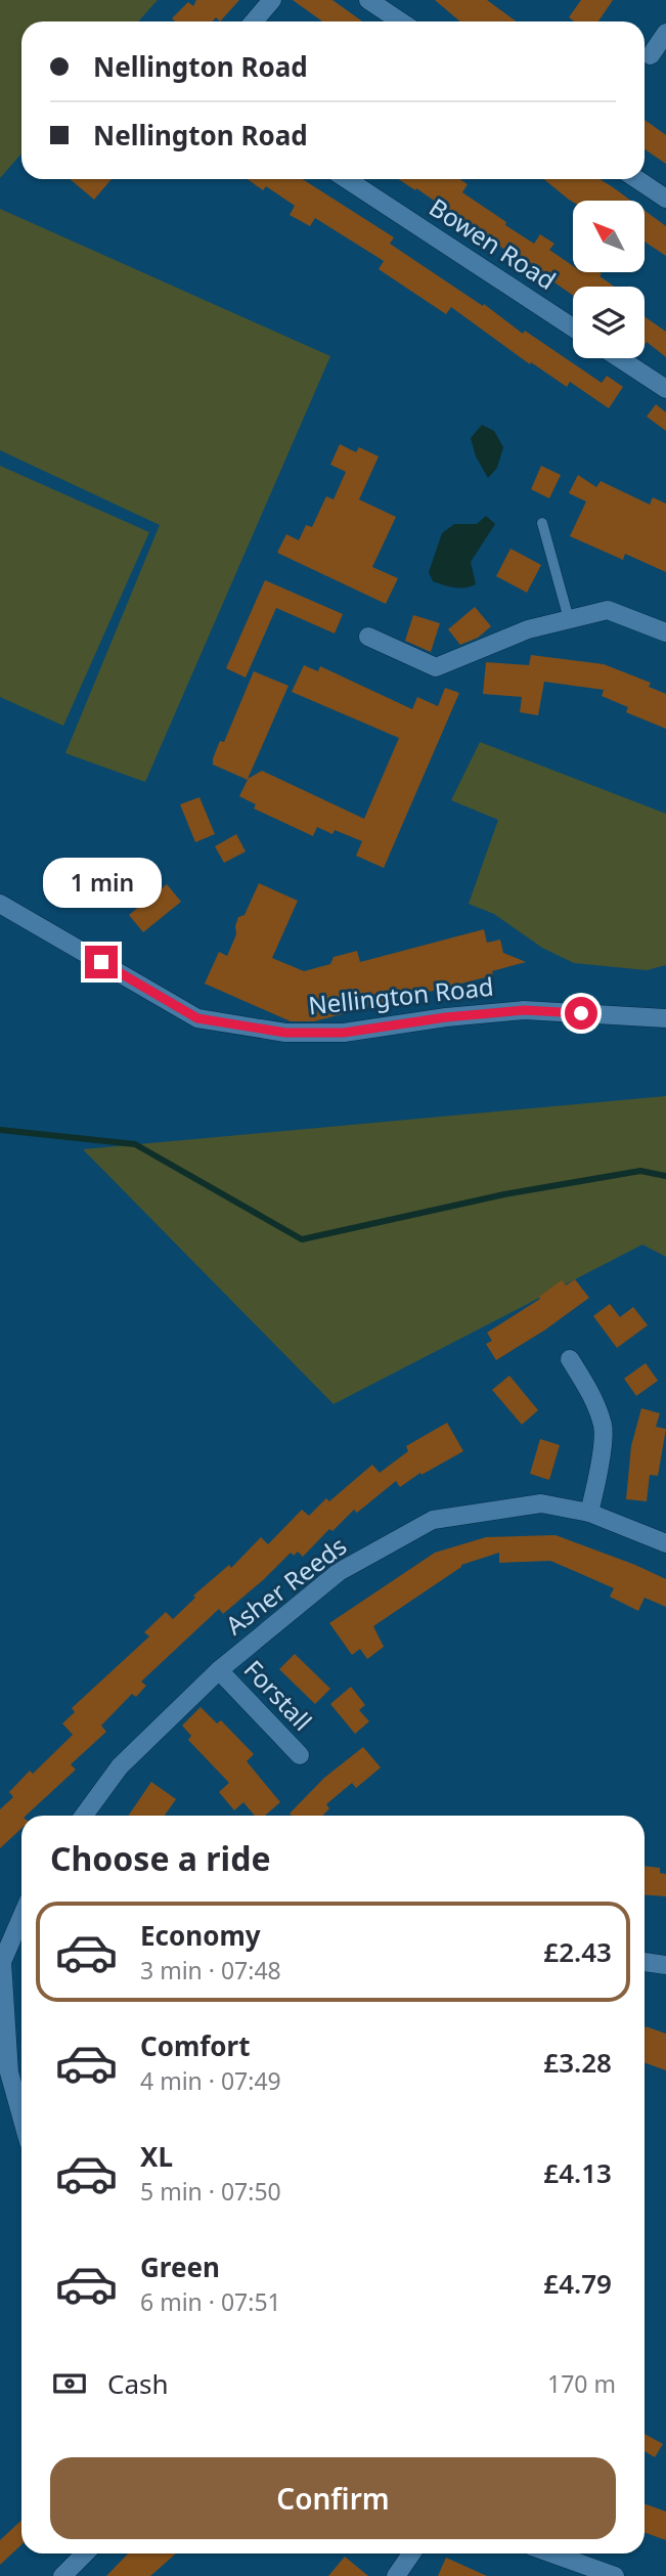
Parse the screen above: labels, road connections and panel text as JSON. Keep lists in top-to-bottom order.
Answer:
{
  "streets": {
    "street": [
      "Bowen Road",
      "Nellington Road",
      "Asher Reeds",
      "Forstall"
    ]
  },
  "crossings": [
    ["Asher Reeds", "Forstall"]
  ],
  "north": "top left",
  "page": {
    "banner": ["Nellington Road", "Nellington Road"],
    "bubble": "1 min",
    "heading": "Choose a ride",
    "list": [
      {
        "name": "Economy",
        "note": "3 min · 07:48",
        "value": "£2.43"
      },
      {
        "name": "Comfort",
        "note": "4 min · 07:49",
        "value": "£3.28"
      },
      {
        "name": "XL",
        "note": "5 min · 07:50",
        "value": "£4.13"
      },
      {
        "name": "Green",
        "note": "6 min · 07:51",
        "value": "£4.79"
      }
    ],
    "pay": ["Cash", "170 m"],
    "buttons": "Confirm"
  }
}
